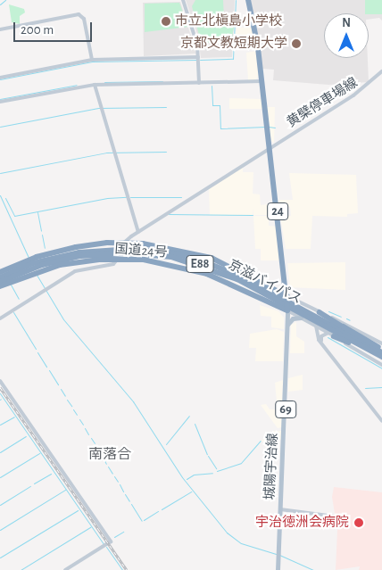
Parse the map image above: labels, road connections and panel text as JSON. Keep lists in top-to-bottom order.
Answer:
{
  "streets": {
    "highway": [
      "24",
      "国道24号",
      "E88",
      "京滋バイパス"
    ],
    "main road": ["69", "城陽宇治線"],
    "street": ["黄檗停車場線"]
  },
  "crossings": [
    ["黄檗停車場線", "24"],
    ["黄檗停車場線", "国道24号"],
    ["24", "国道24号"],
    ["24", "城陽宇治線"],
    ["国道24号", "京滋バイパス"],
    ["国道24号", "城陽宇治線"]
  ],
  "districts": ["南落合"],
  "places": ["市立北槇島小学校", "京都文教短期大学", "宇治徳洲会病院"],
  "scale_bar": "200 m",
  "north": "top"
}
